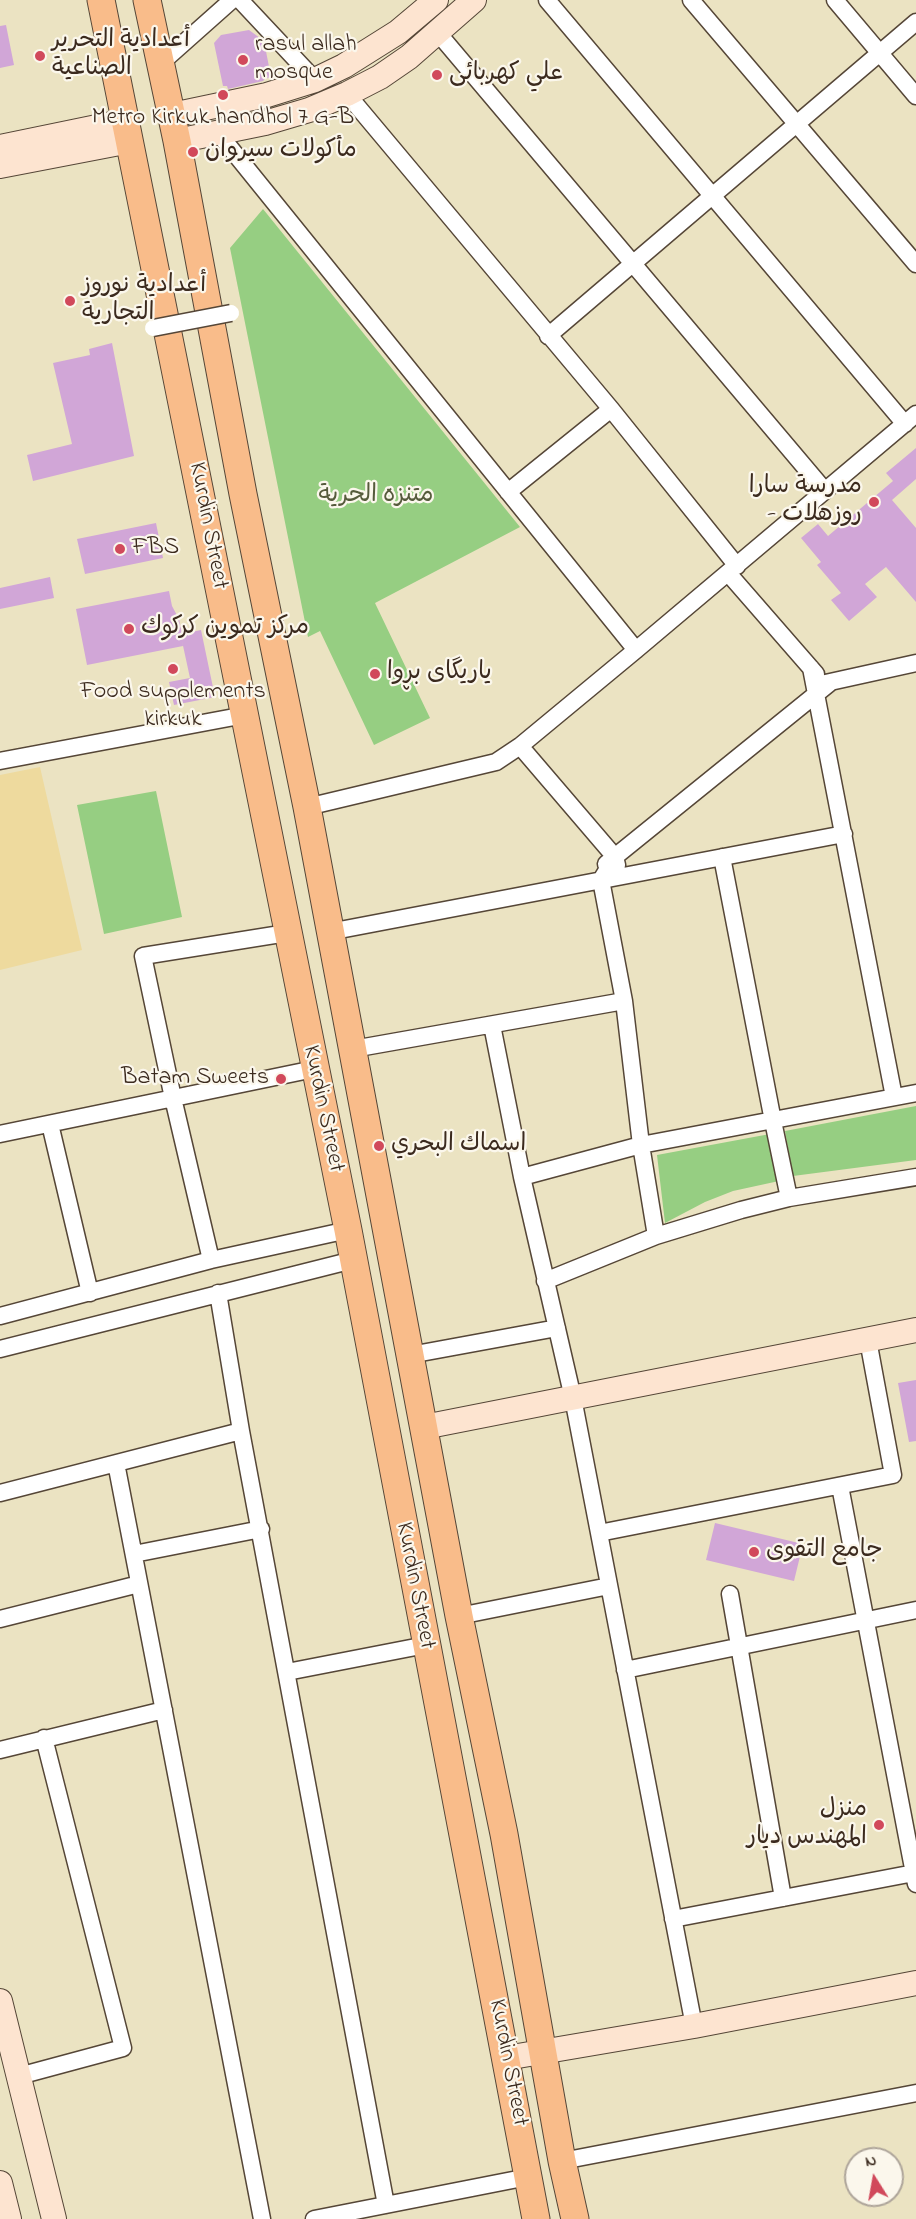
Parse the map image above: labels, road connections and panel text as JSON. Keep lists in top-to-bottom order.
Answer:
{
  "streets": {
    "main road": ["Kurdin Street"]
  },
  "parks": ["متنزه الحرية"],
  "places": [
    "أعدادية التحرير الصناعية",
    "rasul allah mosque",
    "علي كهربائى",
    "Metro Kirkuk handhol 7 G-B",
    "مأكولات سيروان",
    "أعدادية نوروز التجارية",
    "مدرسة سارا - روزهلات",
    "FBS",
    "مركز تموين كركوك",
    "Food supplements kirkuk",
    "یاریگای بڕوا",
    "Batam Sweets",
    "اسماك البحري",
    "جامع التقوى",
    "منزل المهندس ديار"
  ],
  "north": "top"
}
